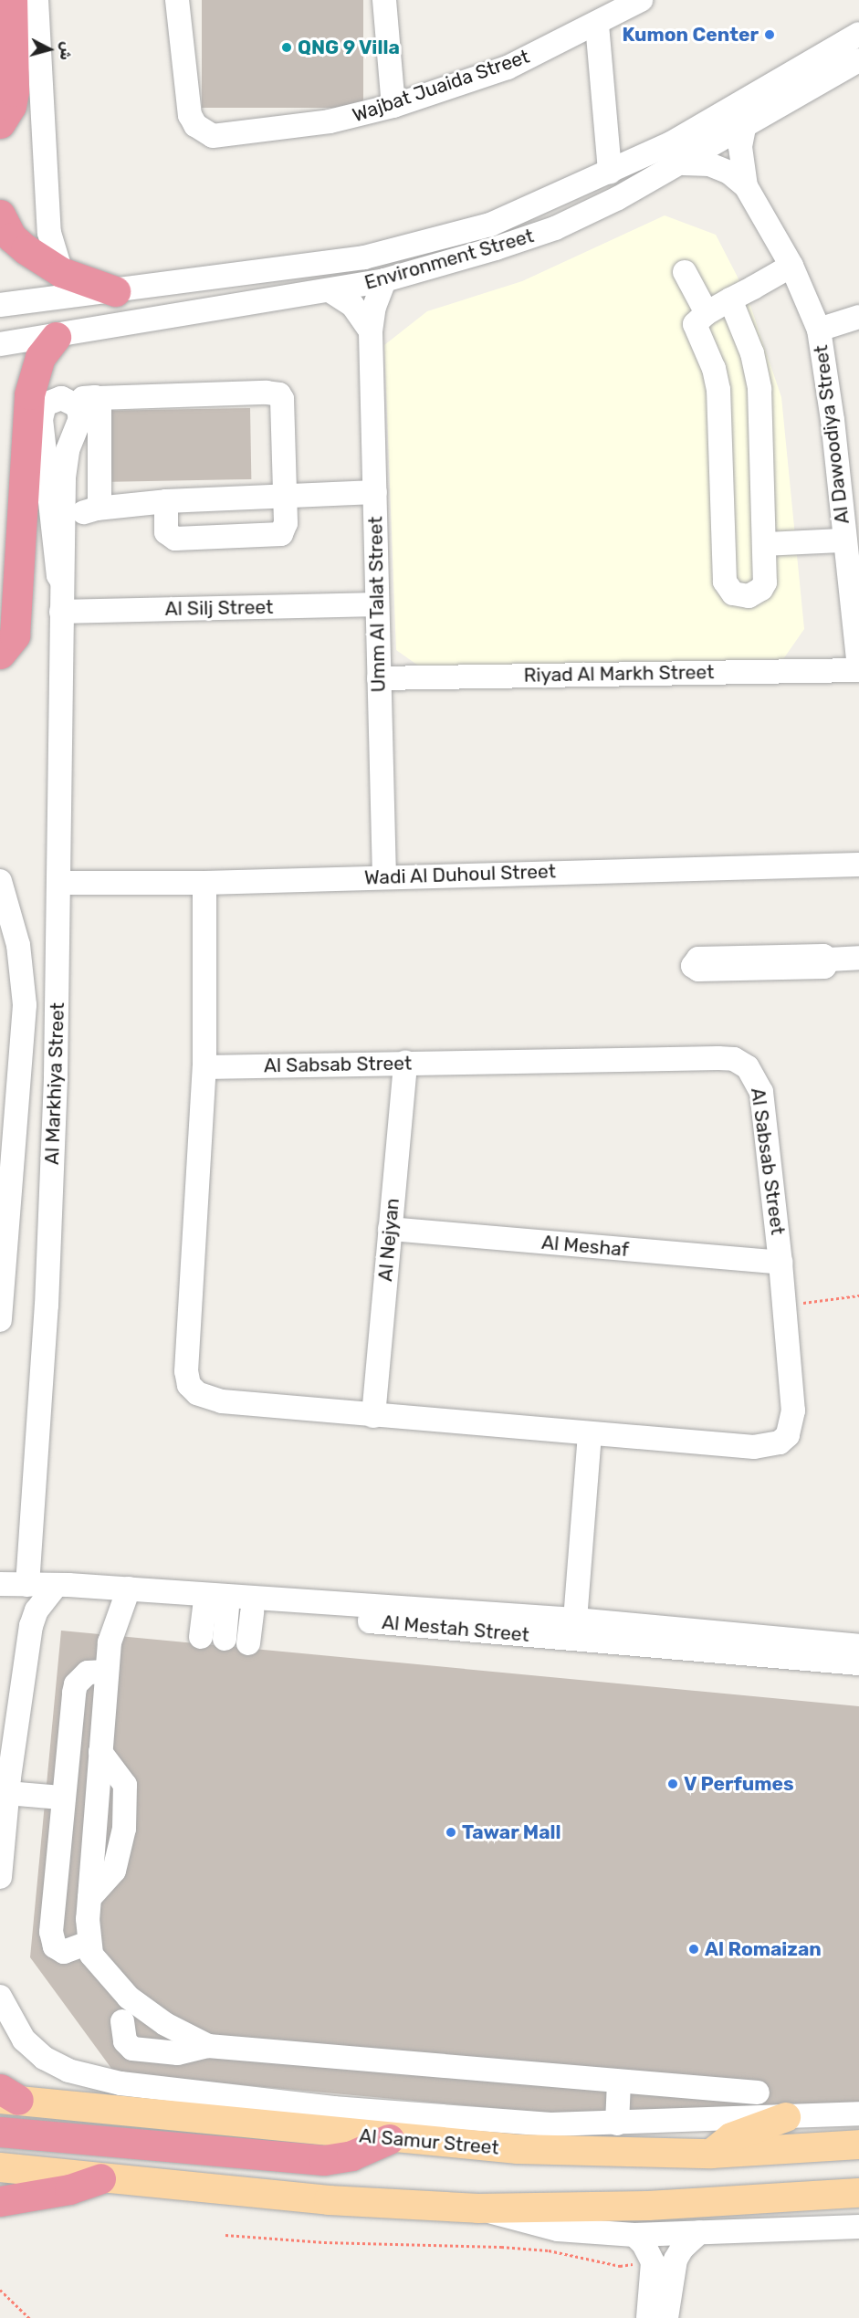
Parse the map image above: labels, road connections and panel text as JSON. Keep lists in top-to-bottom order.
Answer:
{
  "streets": {
    "main road": ["Al Samur Street"],
    "street": [
      "Wajbat Juaida Street",
      "Environment Street",
      "Al Dawoodiya Street",
      "Umm Al Talat Street",
      "Al Silj Street",
      "Riyad Al Markh Street",
      "Wadi Al Duhoul Street",
      "Al Sabsab Street",
      "Al Markhiya Street",
      "Al Nejyan",
      "Al Meshaf",
      "Al Mestah Street"
    ]
  },
  "crossings": [
    ["Environment Street", "Al Dawoodiya Street"],
    ["Environment Street", "Umm Al Talat Street"],
    ["Al Dawoodiya Street", "Riyad Al Markh Street"],
    ["Umm Al Talat Street", "Al Silj Street"],
    ["Umm Al Talat Street", "Riyad Al Markh Street"],
    ["Umm Al Talat Street", "Wadi Al Duhoul Street"],
    ["Al Silj Street", "Al Markhiya Street"],
    ["Wadi Al Duhoul Street", "Al Sabsab Street"],
    ["Wadi Al Duhoul Street", "Al Markhiya Street"],
    ["Al Sabsab Street", "Al Nejyan"],
    ["Al Sabsab Street", "Al Meshaf"],
    ["Al Markhiya Street", "Al Mestah Street"],
    ["Al Nejyan", "Al Meshaf"]
  ],
  "places": [
    "Kumon Center",
    "QNG 9 Villa",
    "V Perfumes",
    "Tawar Mall",
    "Al Romaizan"
  ],
  "north": "right"
}
